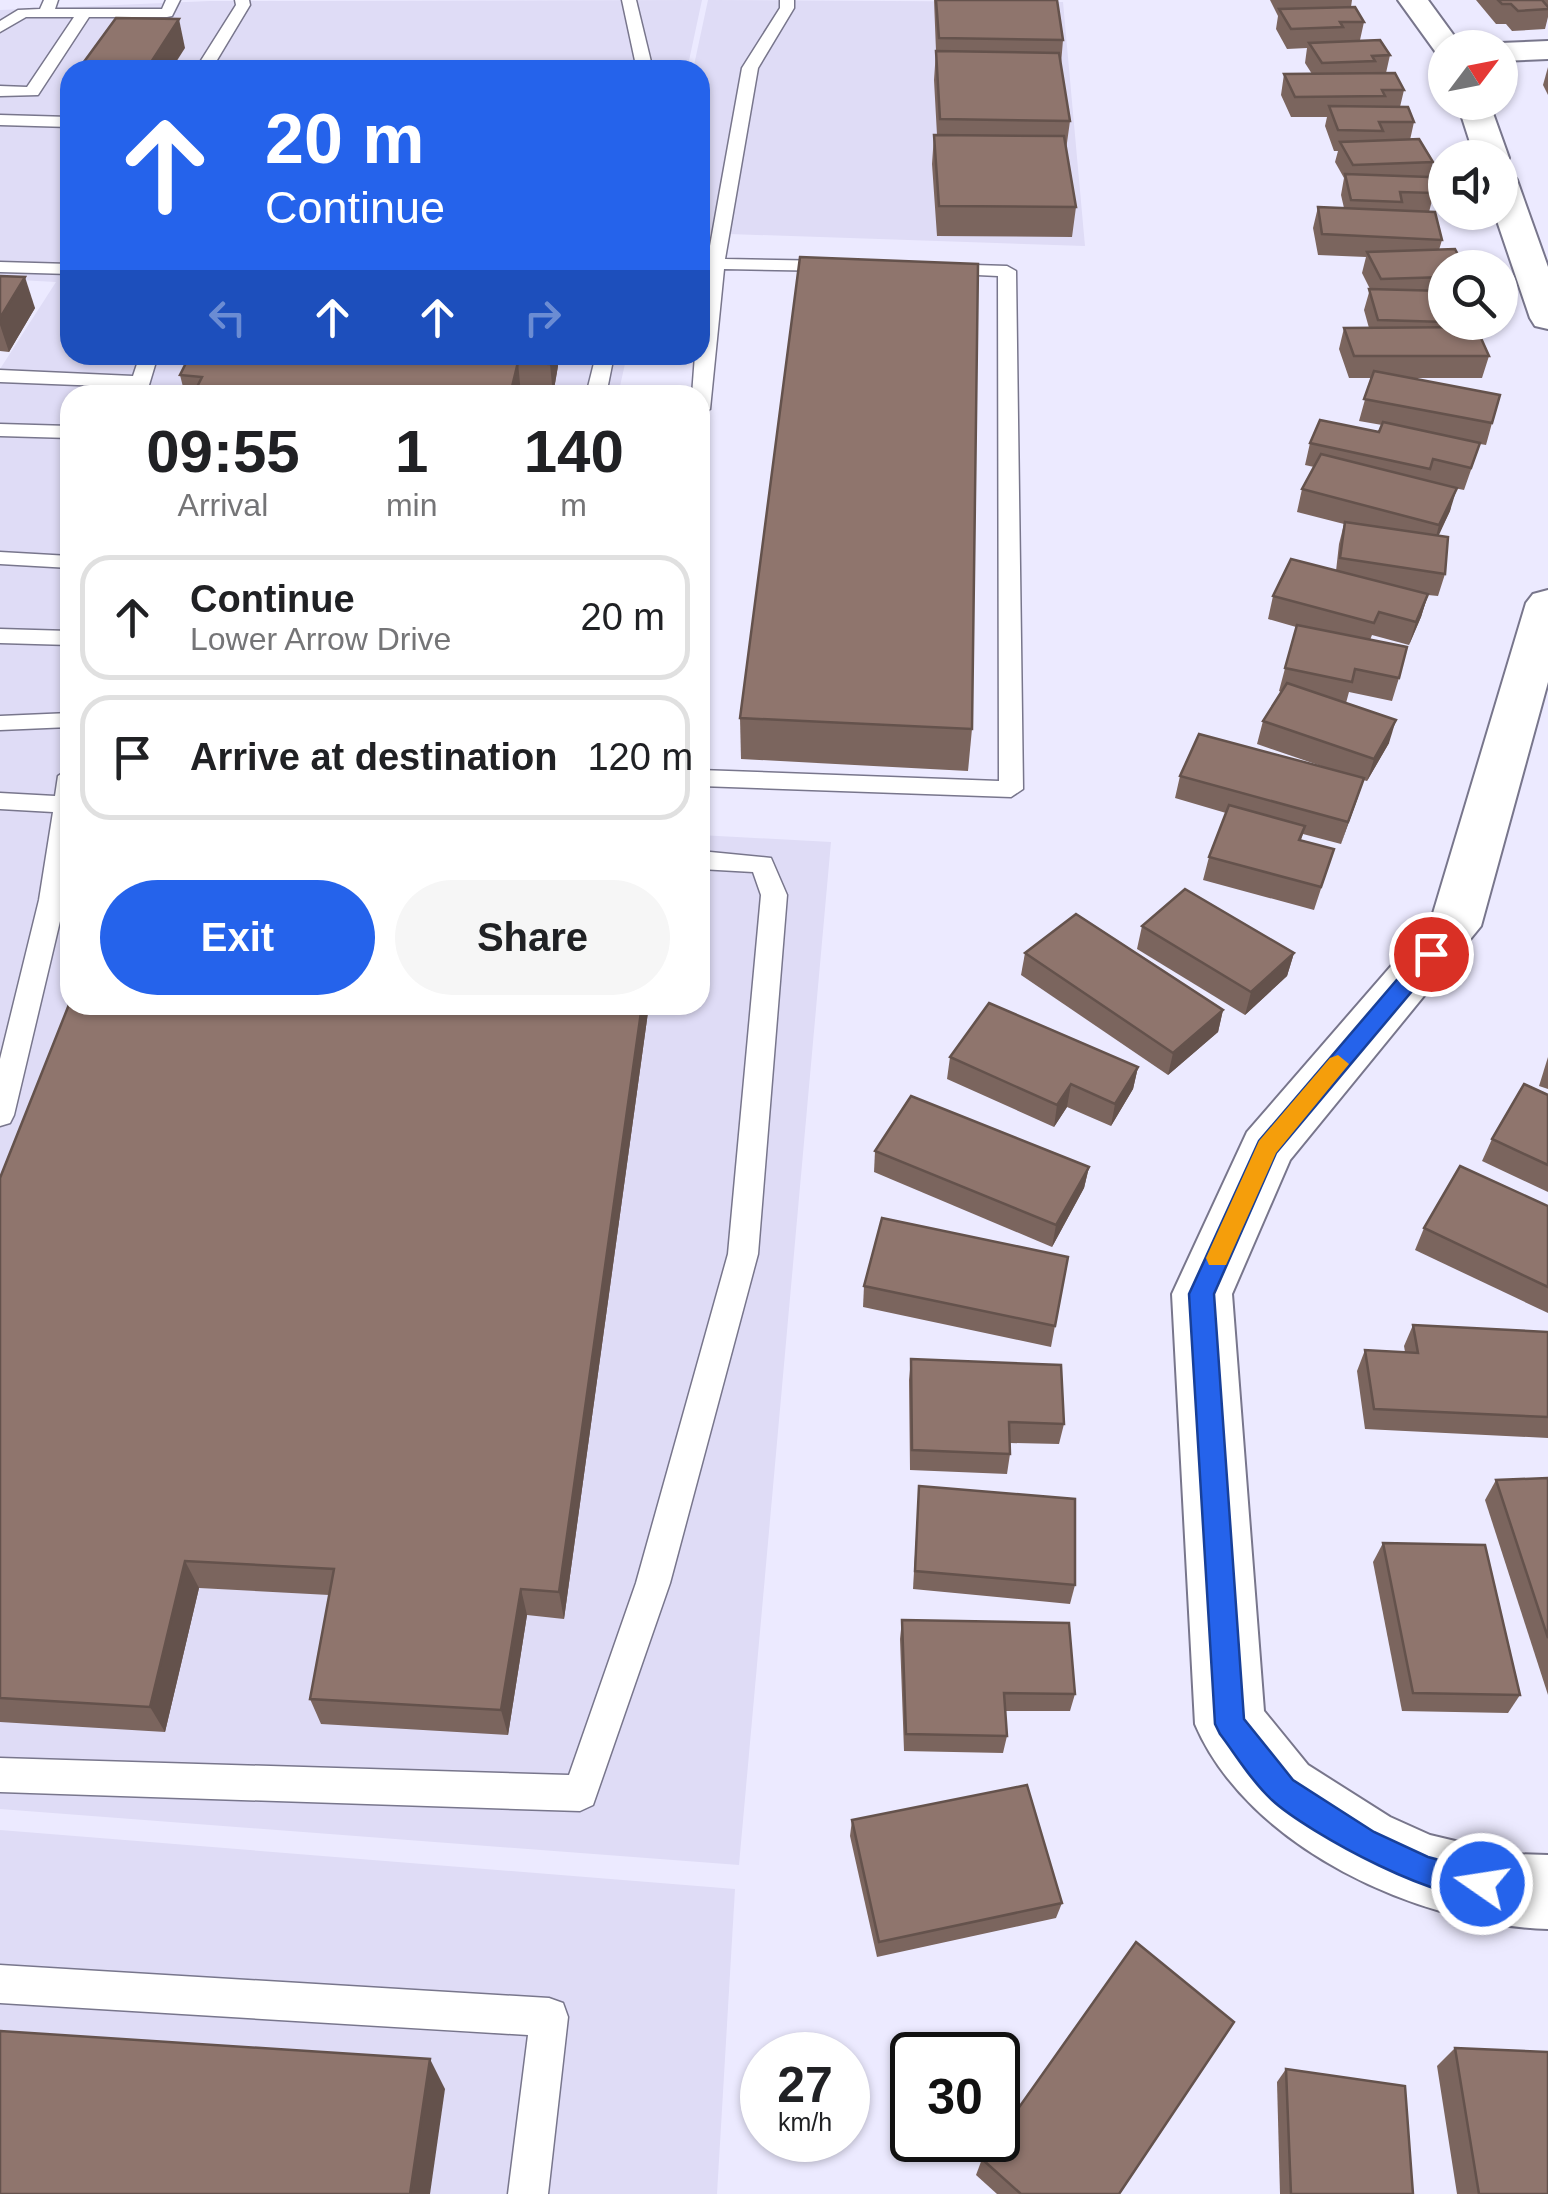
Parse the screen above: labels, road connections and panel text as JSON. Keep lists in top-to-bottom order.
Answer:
{
  "north": "top right",
  "page": {
    "turn": ["20 m", "Continue"],
    "eta": [
      "09:55",
      "Arrival",
      "1",
      "min",
      "140",
      "m"
    ],
    "list": [
      {
        "name": "Continue",
        "note": "Lower Arrow Drive",
        "value": "20 m"
      },
      {
        "name": "Arrive at destination",
        "value": "120 m"
      }
    ],
    "buttons": ["Exit", "Share"],
    "speed": "27 km/h",
    "limit": "30"
  }
}
